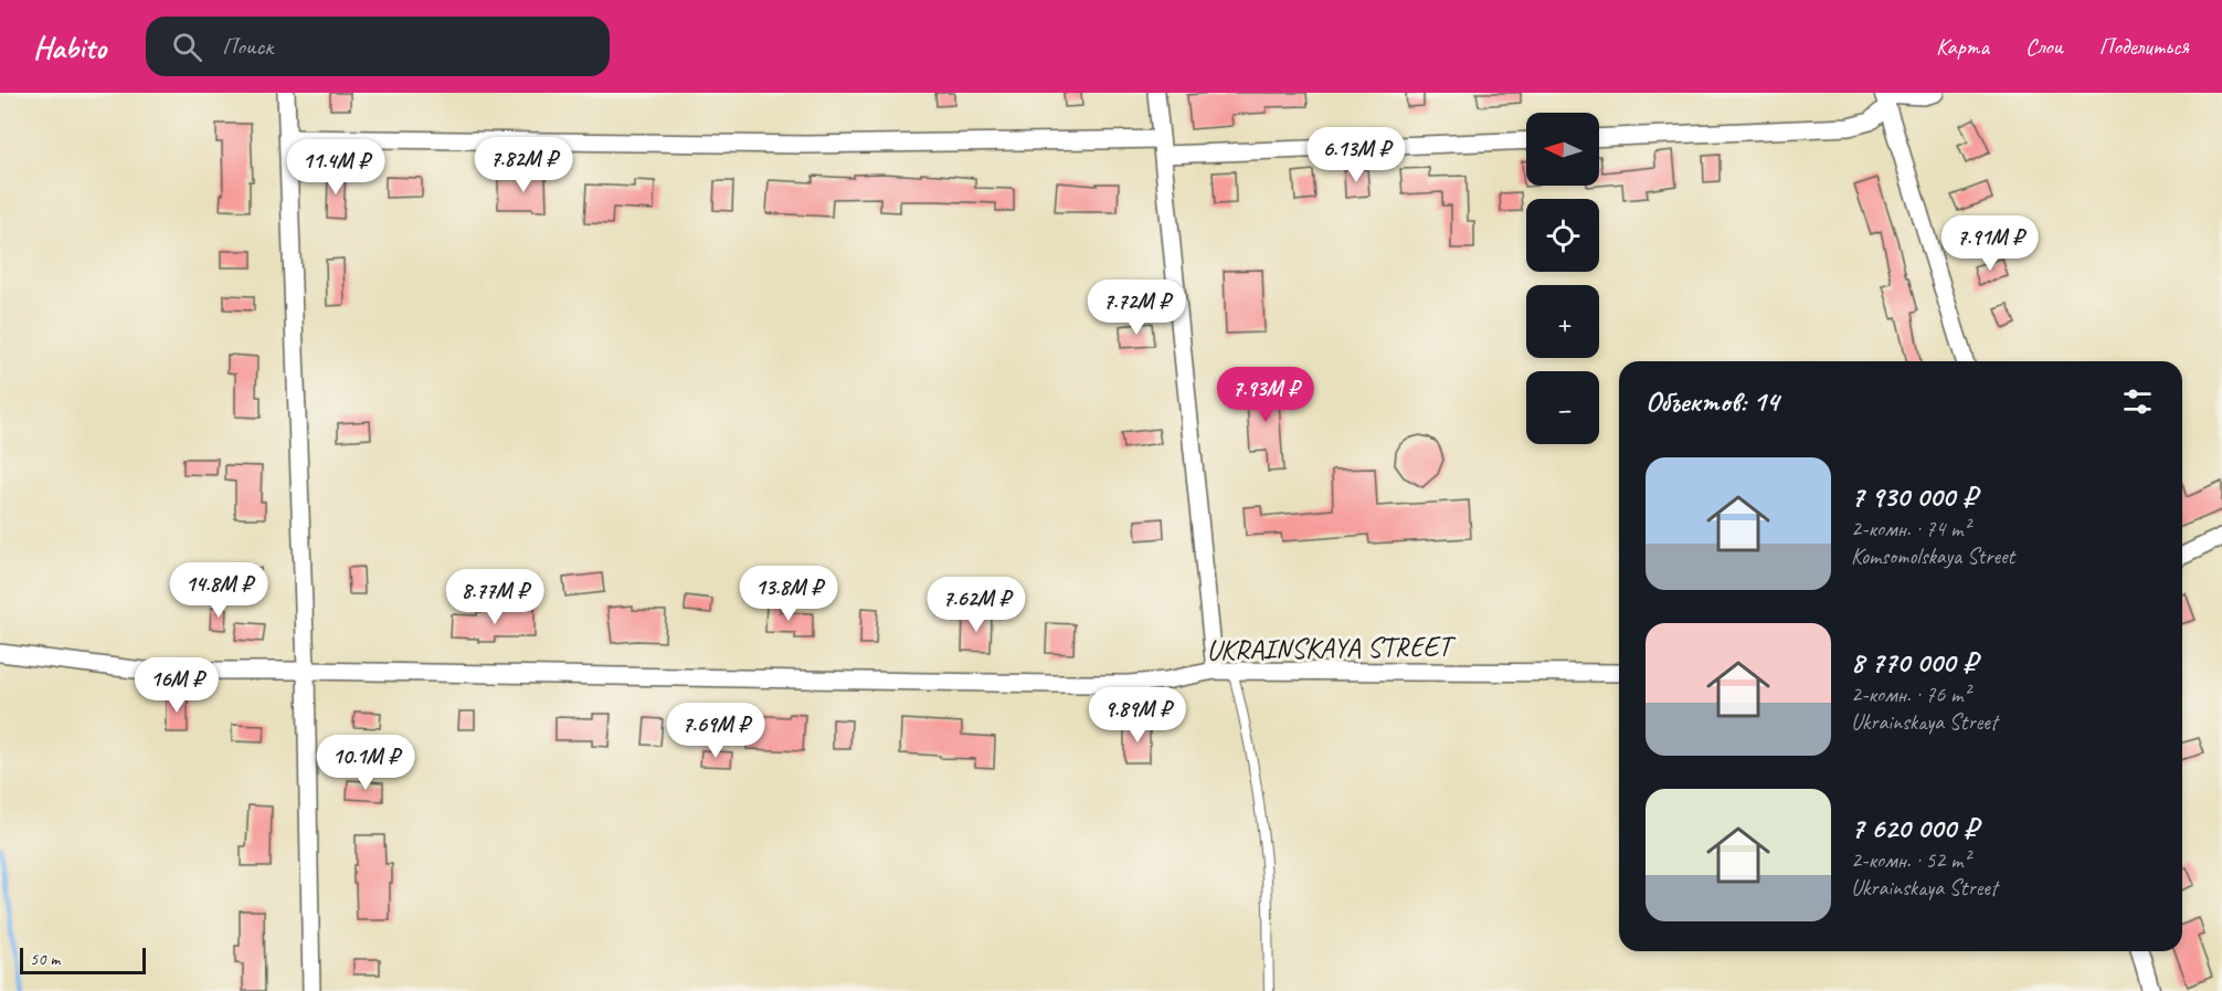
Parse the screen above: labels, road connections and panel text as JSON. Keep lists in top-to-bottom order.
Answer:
{
  "streets": {
    "street": ["UKRAINSKAYA STREET"]
  },
  "scale_bar": "50 m",
  "north": "left",
  "page": {
    "header": "Habito",
    "search": "Поиск",
    "nav": ["Карта", "Слои", "Поделиться"],
    "map_buttons": ["+", "−"],
    "price": [
      "6.13M ₽",
      "7.82M ₽",
      "11.4M ₽",
      "7.91M ₽",
      "7.72M ₽",
      "7.93M ₽",
      "14.8M ₽",
      "13.8M ₽",
      "8.77M ₽",
      "7.62M ₽",
      "16M ₽",
      "9.89M ₽",
      "7.69M ₽",
      "10.1M ₽"
    ],
    "heading": "Объектов: 14",
    "list": [
      {
        "name": "7 930 000 ₽",
        "note": "2-комн. · 74 m² · Komsomolskaya Street"
      },
      {
        "name": "8 770 000 ₽",
        "note": "2-комн. · 76 m² · Ukrainskaya Street"
      },
      {
        "name": "7 620 000 ₽",
        "note": "2-комн. · 52 m² · Ukrainskaya Street"
      }
    ],
    "scale": "50 m"
  }
}
